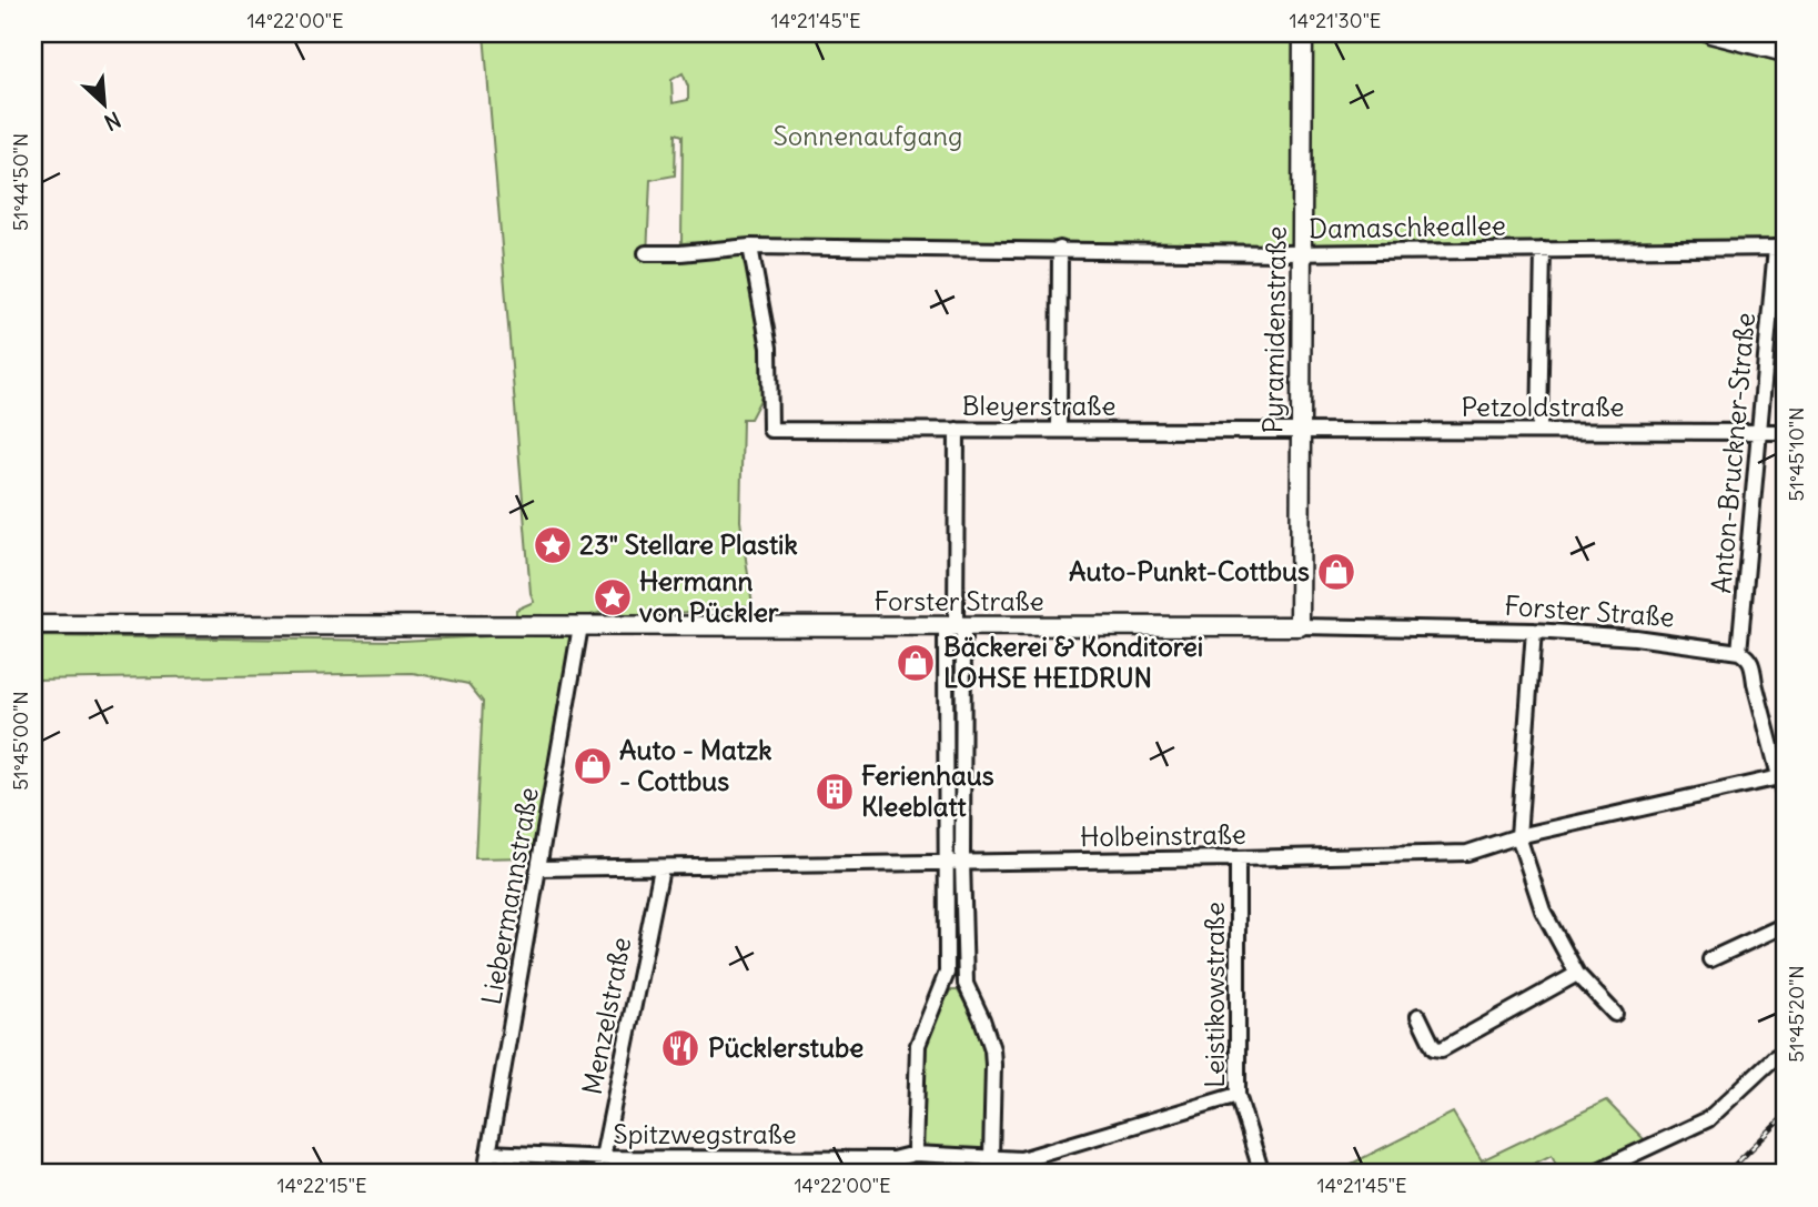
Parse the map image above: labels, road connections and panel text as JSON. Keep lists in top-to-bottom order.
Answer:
{
  "streets": {
    "main road": ["Pyramidenstraße", "Forster Straße"],
    "street": [
      "Damaschkeallee",
      "Bleyerstraße",
      "Petzoldstraße",
      "Anton-Bruckner-Straße",
      "Holbeinstraße",
      "Liebermannstraße",
      "Leistikowstraße",
      "Menzelstraße",
      "Spitzwegstraße"
    ]
  },
  "crossings": [
    ["Damaschkeallee", "Pyramidenstraße"],
    ["Damaschkeallee", "Bleyerstraße"],
    ["Damaschkeallee", "Anton-Bruckner-Straße"],
    ["Pyramidenstraße", "Bleyerstraße"],
    ["Pyramidenstraße", "Petzoldstraße"],
    ["Pyramidenstraße", "Forster Straße"],
    ["Bleyerstraße", "Petzoldstraße"],
    ["Petzoldstraße", "Anton-Bruckner-Straße"],
    ["Anton-Bruckner-Straße", "Forster Straße"],
    ["Anton-Bruckner-Straße", "Holbeinstraße"],
    ["Forster Straße", "Liebermannstraße"],
    ["Holbeinstraße", "Liebermannstraße"],
    ["Holbeinstraße", "Leistikowstraße"],
    ["Holbeinstraße", "Menzelstraße"],
    ["Liebermannstraße", "Spitzwegstraße"],
    ["Leistikowstraße", "Spitzwegstraße"],
    ["Menzelstraße", "Spitzwegstraße"]
  ],
  "parks": ["Sonnenaufgang"],
  "places": {
    "place": ["23\" Stellare Plastik", "Hermann von Pückler"],
    "shop": ["Auto-Punkt-Cottbus", "Bäckerei & Konditorei LOHSE HEIDRUN", "Auto - Matzk - Cottbus"],
    "building": ["Ferienhaus Kleeblatt"],
    "restaurant": ["Pücklerstube"]
  },
  "north": "bottom right",
  "coordinates": [
    "14°22'00\"E",
    "14°21'45\"E",
    "14°21'30\"E",
    "51°44'50\"N",
    "51°45'10\"N",
    "51°45'00\"N",
    "51°45'20\"N",
    "14°22'15\"E"
  ]
}
